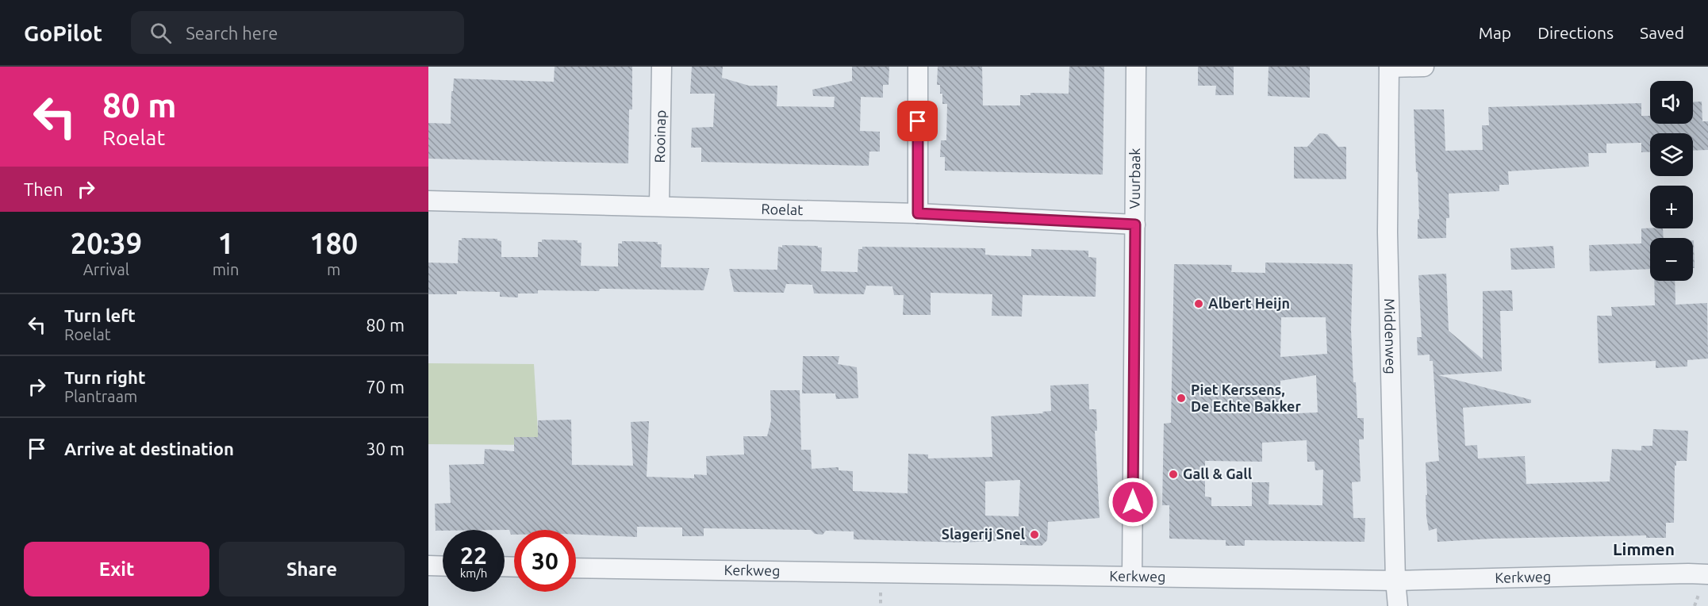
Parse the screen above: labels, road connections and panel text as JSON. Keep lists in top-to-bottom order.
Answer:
{
  "streets": {
    "street": [
      "Rooinap",
      "Vuurbaak",
      "Roelat",
      "Middenweg",
      "Kerkweg"
    ]
  },
  "crossings": [
    ["Rooinap", "Roelat"],
    ["Vuurbaak", "Roelat"],
    ["Vuurbaak", "Kerkweg"],
    ["Middenweg", "Kerkweg"]
  ],
  "districts": ["Limmen"],
  "places": [
    "Albert Heijn",
    "Piet Kerssens, De Echte Bakker",
    "Gall & Gall",
    "Slagerij Snel"
  ],
  "page": {
    "header": "GoPilot",
    "search": "Search here",
    "nav": ["Map", "Directions", "Saved"],
    "turn": ["80 m", "Roelat"],
    "map_buttons": ["+", "−"],
    "then": "Then",
    "eta": [
      "20:39",
      "Arrival",
      "1",
      "min",
      "180",
      "m"
    ],
    "list": [
      {
        "name": "Turn left",
        "note": "Roelat",
        "value": "80 m"
      },
      {
        "name": "Turn right",
        "note": "Plantraam",
        "value": "70 m"
      },
      {
        "name": "Arrive at destination",
        "value": "30 m"
      }
    ],
    "speed": "22 km/h",
    "limit": "30",
    "buttons": ["Exit", "Share"]
  }
}
